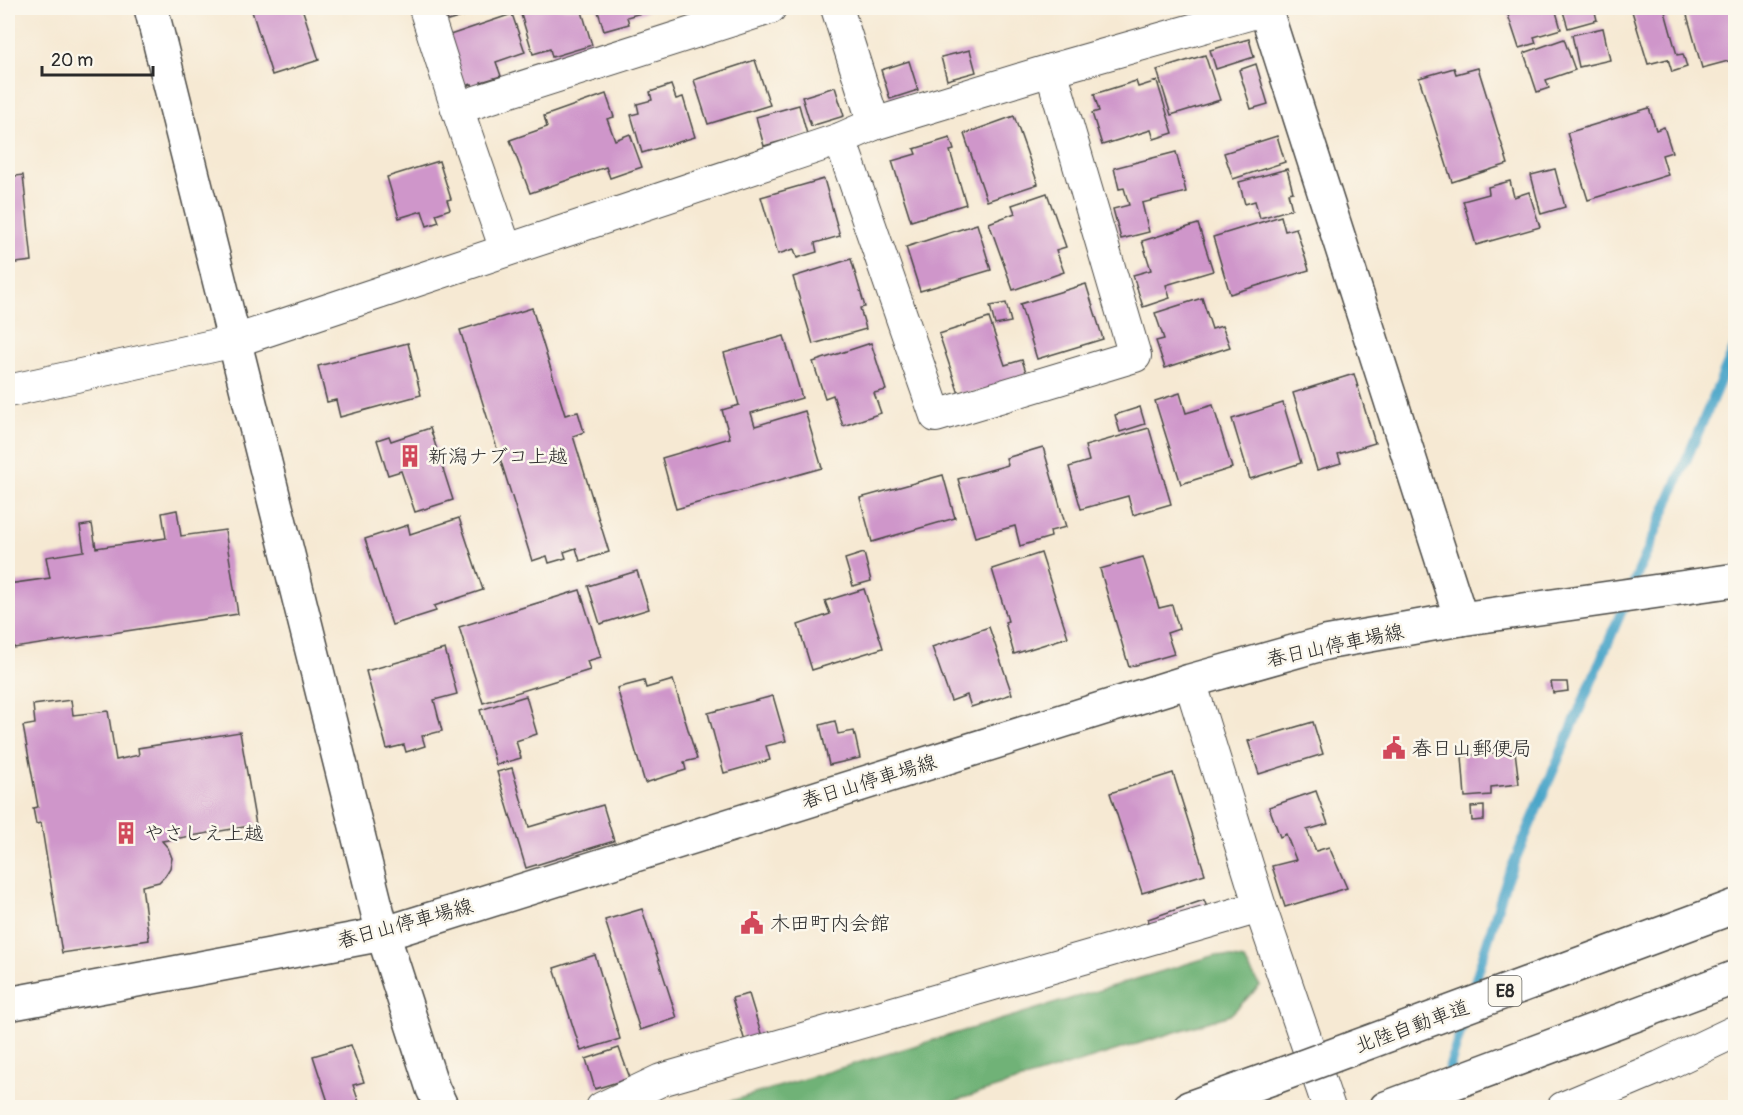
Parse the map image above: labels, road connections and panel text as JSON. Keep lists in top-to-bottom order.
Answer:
{
  "streets": {
    "main road": ["春日山停車場線", "E8", "北陸自動車道"]
  },
  "places": {
    "building": ["新潟ナブコ上越", "やさしえ上越"],
    "public building": ["春日山郵便局", "木田町内会館"]
  },
  "scale_bar": "20 m"
}
